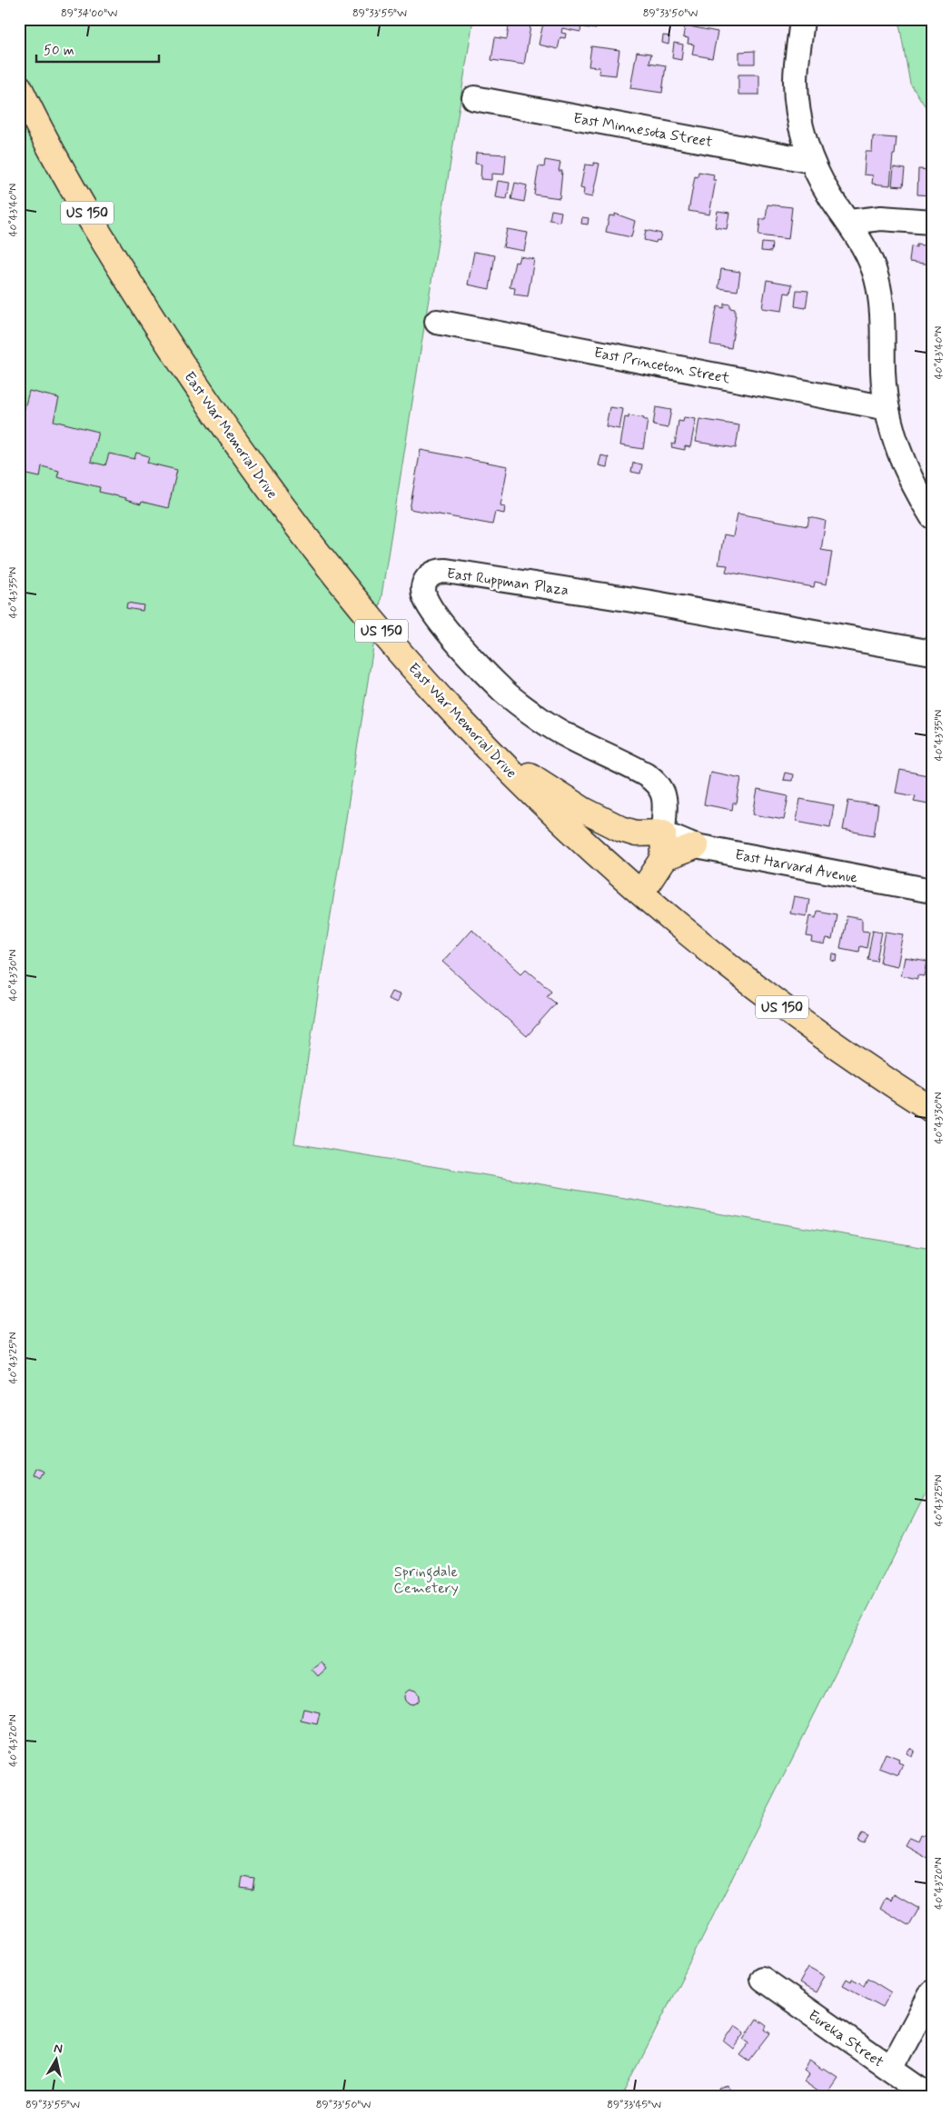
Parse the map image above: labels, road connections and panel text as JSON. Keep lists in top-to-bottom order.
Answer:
{
  "streets": {
    "highway": ["US 150", "East War Memorial Drive"],
    "street": [
      "East Minnesota Street",
      "East Princeton Street",
      "East Ruppman Plaza",
      "East Harvard Avenue",
      "Eureka Street"
    ]
  },
  "crossings": [
    ["East Ruppman Plaza", "East Harvard Avenue"]
  ],
  "parks": ["Springdale Cemetery"],
  "scale_bar": "50 m",
  "north": "top",
  "coordinates": [
    "89°34'00\"W",
    "89°33'55\"W",
    "89°33'50\"W",
    "40°43'40\"N",
    "40°43'35\"N",
    "40°43'30\"N",
    "40°43'25\"N",
    "40°43'20\"N",
    "89°33'45\"W"
  ]
}
